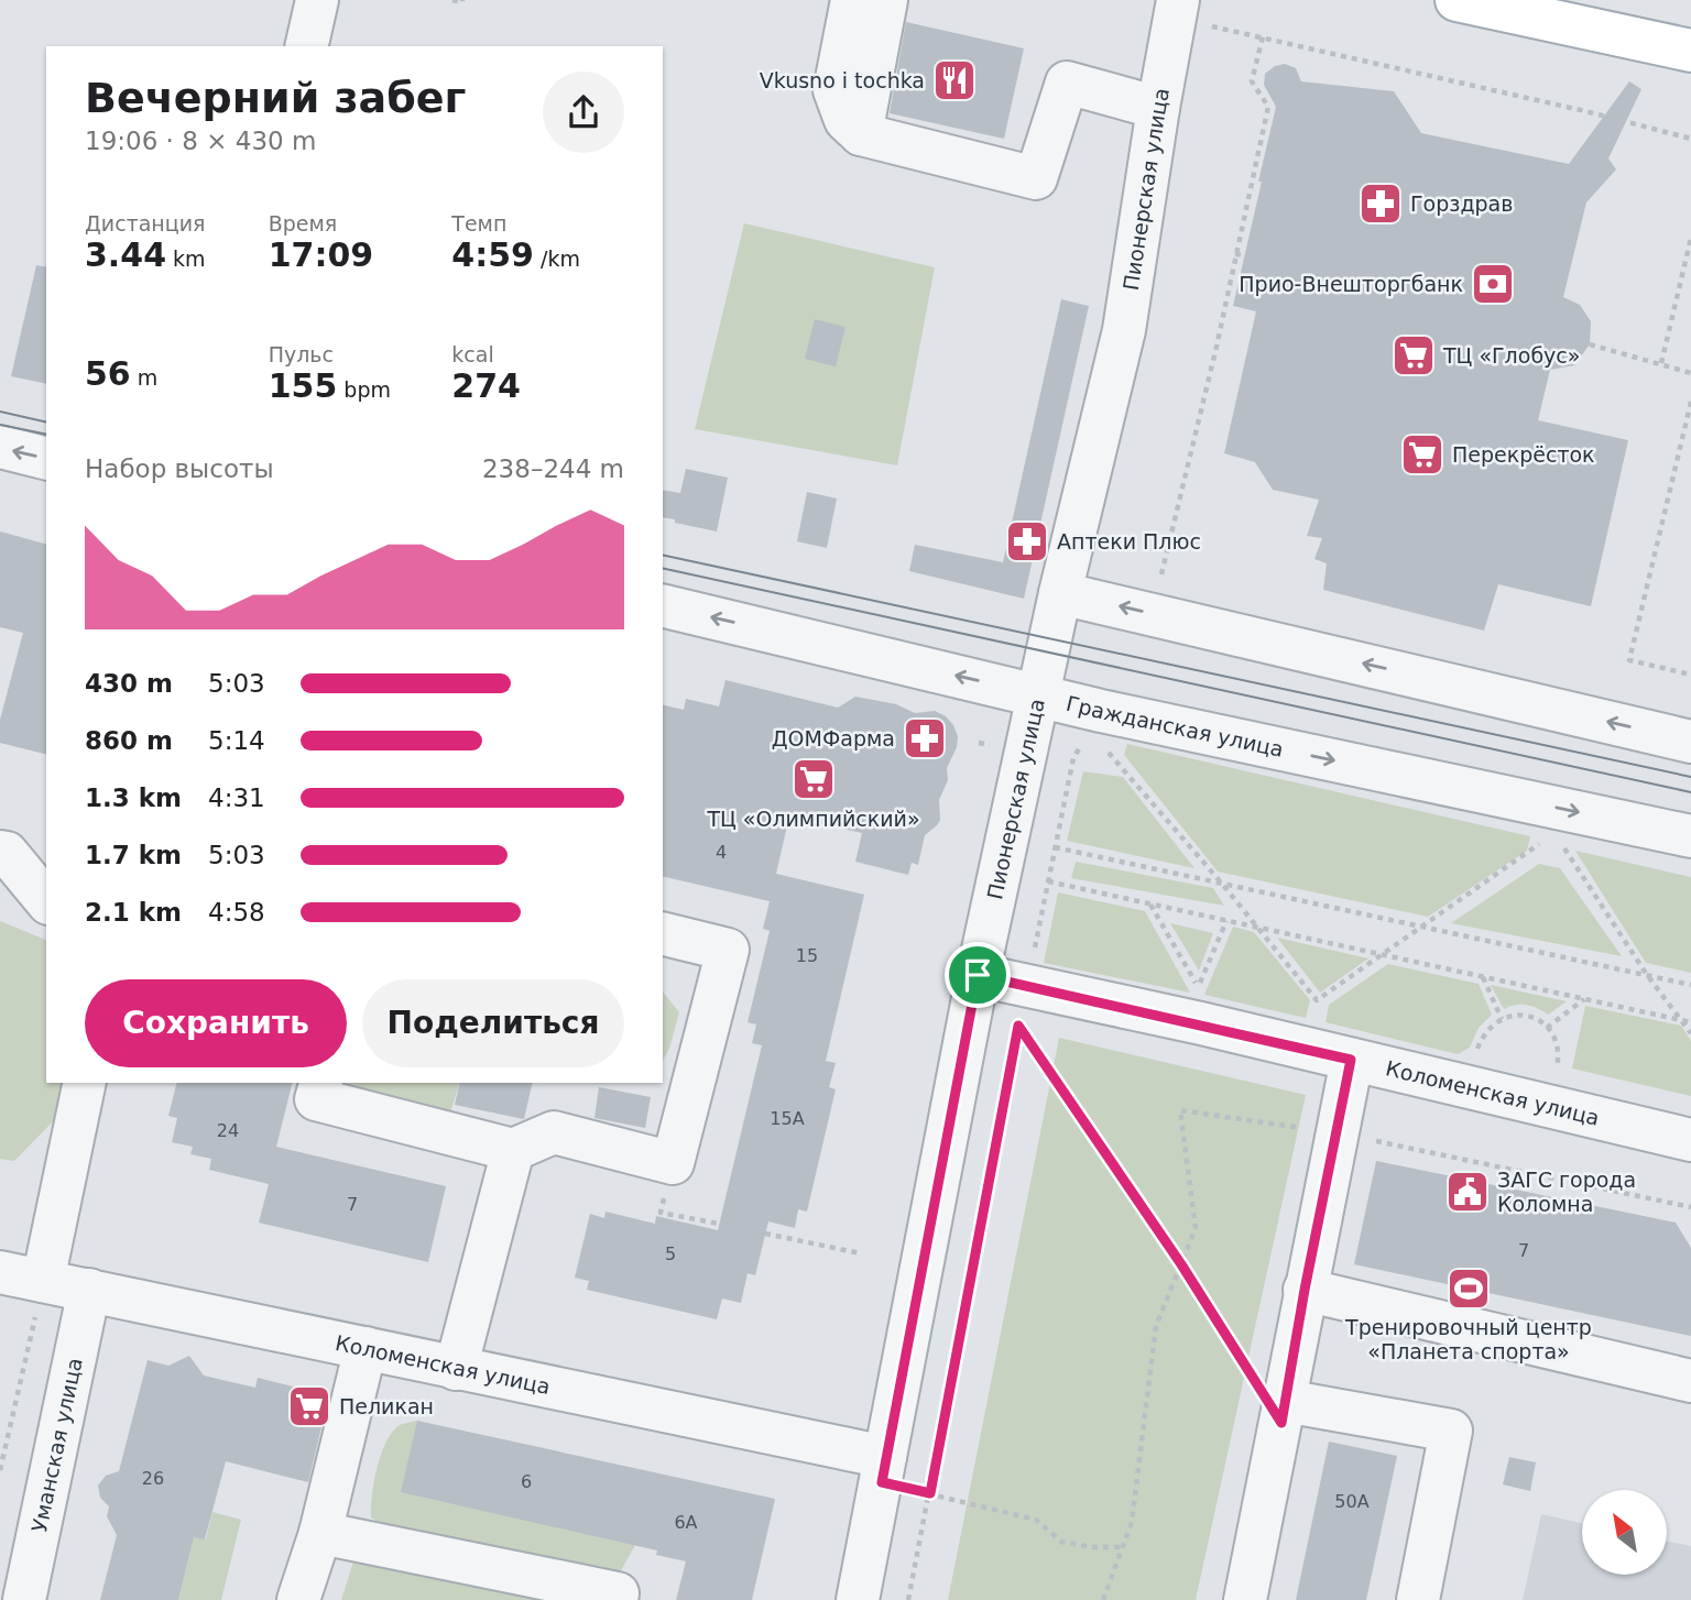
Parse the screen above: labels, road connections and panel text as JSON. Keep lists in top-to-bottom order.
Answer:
{
  "streets": {
    "street": [
      "Пионерская улица",
      "Гражданская улица",
      "Коломенская улица",
      "Уманская улица"
    ]
  },
  "crossings": [
    ["Пионерская улица", "Гражданская улица"],
    ["Пионерская улица", "Коломенская улица"],
    ["Коломенская улица", "Уманская улица"]
  ],
  "places": {
    "restaurant": ["Vkusno i tochka"],
    "pharmacy": ["Горздрав", "Аптеки Плюс", "ДОМФарма"],
    "bank": ["Прио-Внешторгбанк"],
    "supermarket": [
      "ТЦ «Глобус»",
      "Перекрёсток",
      "ТЦ «Олимпийский»",
      "Пеликан"
    ],
    "public building": ["ЗАГС города Коломна"],
    "sports": ["Тренировочный центр «Планета спорта»"]
  },
  "house_numbers": [
    "4",
    "15",
    "15А",
    "24",
    "7",
    "7",
    "5",
    "26",
    "6",
    "50А",
    "6А"
  ],
  "north": "top left",
  "page": {
    "heading": ["Вечерний забег", "19:06 · 8 × 430 m"],
    "stats": [
      ["Дистанция", "3.44 km"],
      ["Время", "17:09"],
      ["Темп", "4:59 /km"],
      ["56 m"],
      ["Пульс", "155 bpm"],
      ["kcal", "274"]
    ],
    "chart": ["Набор высоты", "238–244 m"],
    "list": [
      {
        "name": "430 m",
        "note": "5:03"
      },
      {
        "name": "860 m",
        "note": "5:14"
      },
      {
        "name": "1.3 km",
        "note": "4:31"
      },
      {
        "name": "1.7 km",
        "note": "5:03"
      },
      {
        "name": "2.1 km",
        "note": "4:58"
      }
    ],
    "buttons": ["Сохранить", "Поделиться"]
  }
}
